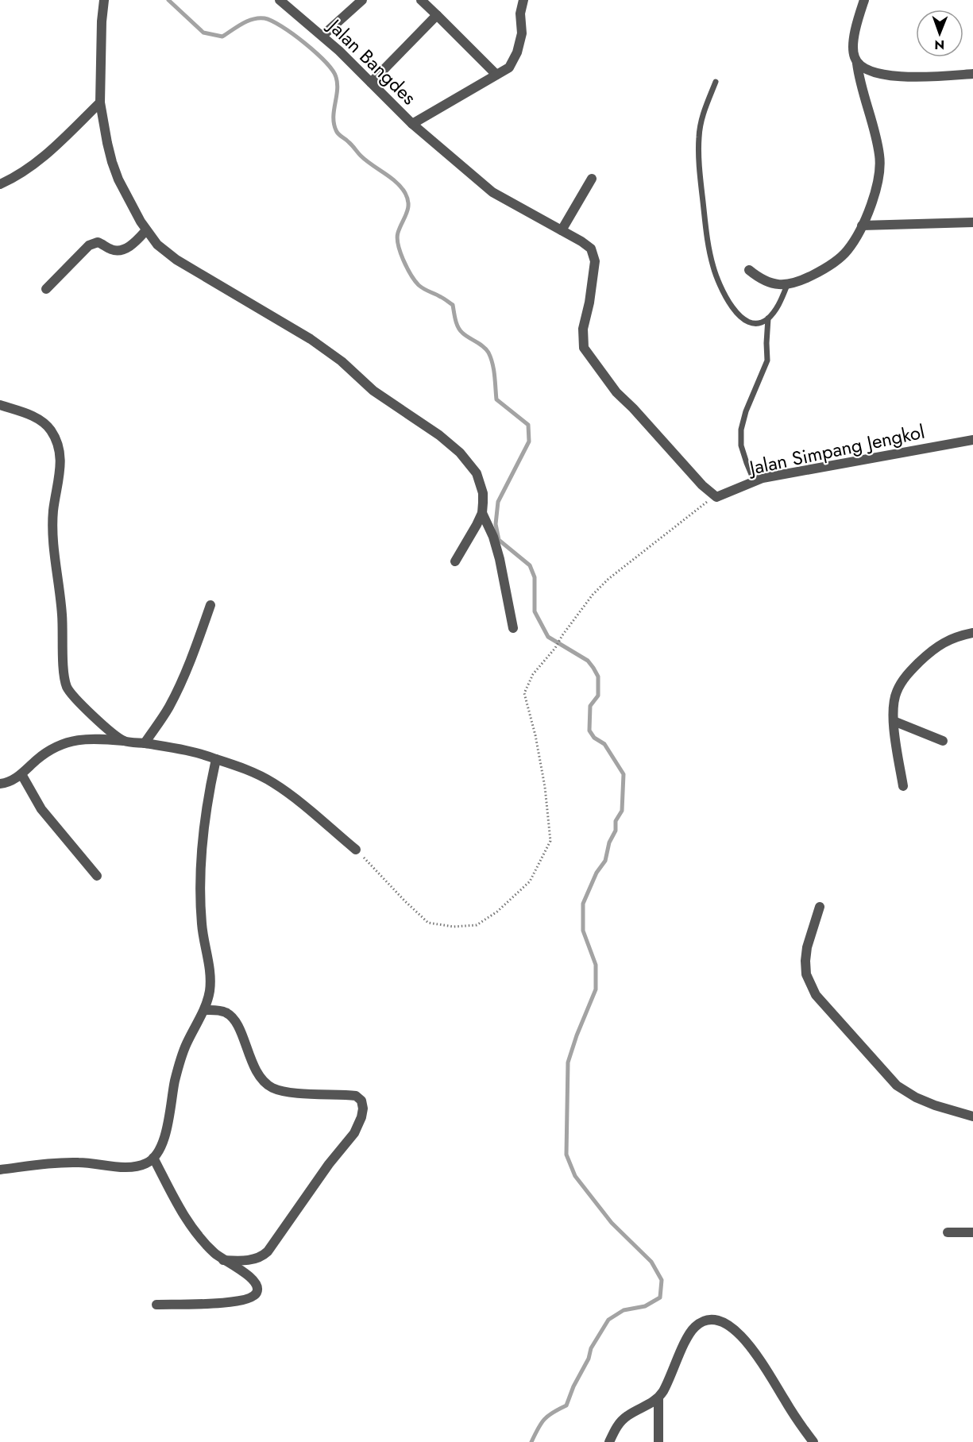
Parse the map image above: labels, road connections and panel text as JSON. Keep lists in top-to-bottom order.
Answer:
{
  "streets": {
    "street": ["Jalan Bangdes", "Jalan Simpang Jengkol"]
  },
  "north": "bottom"
}
